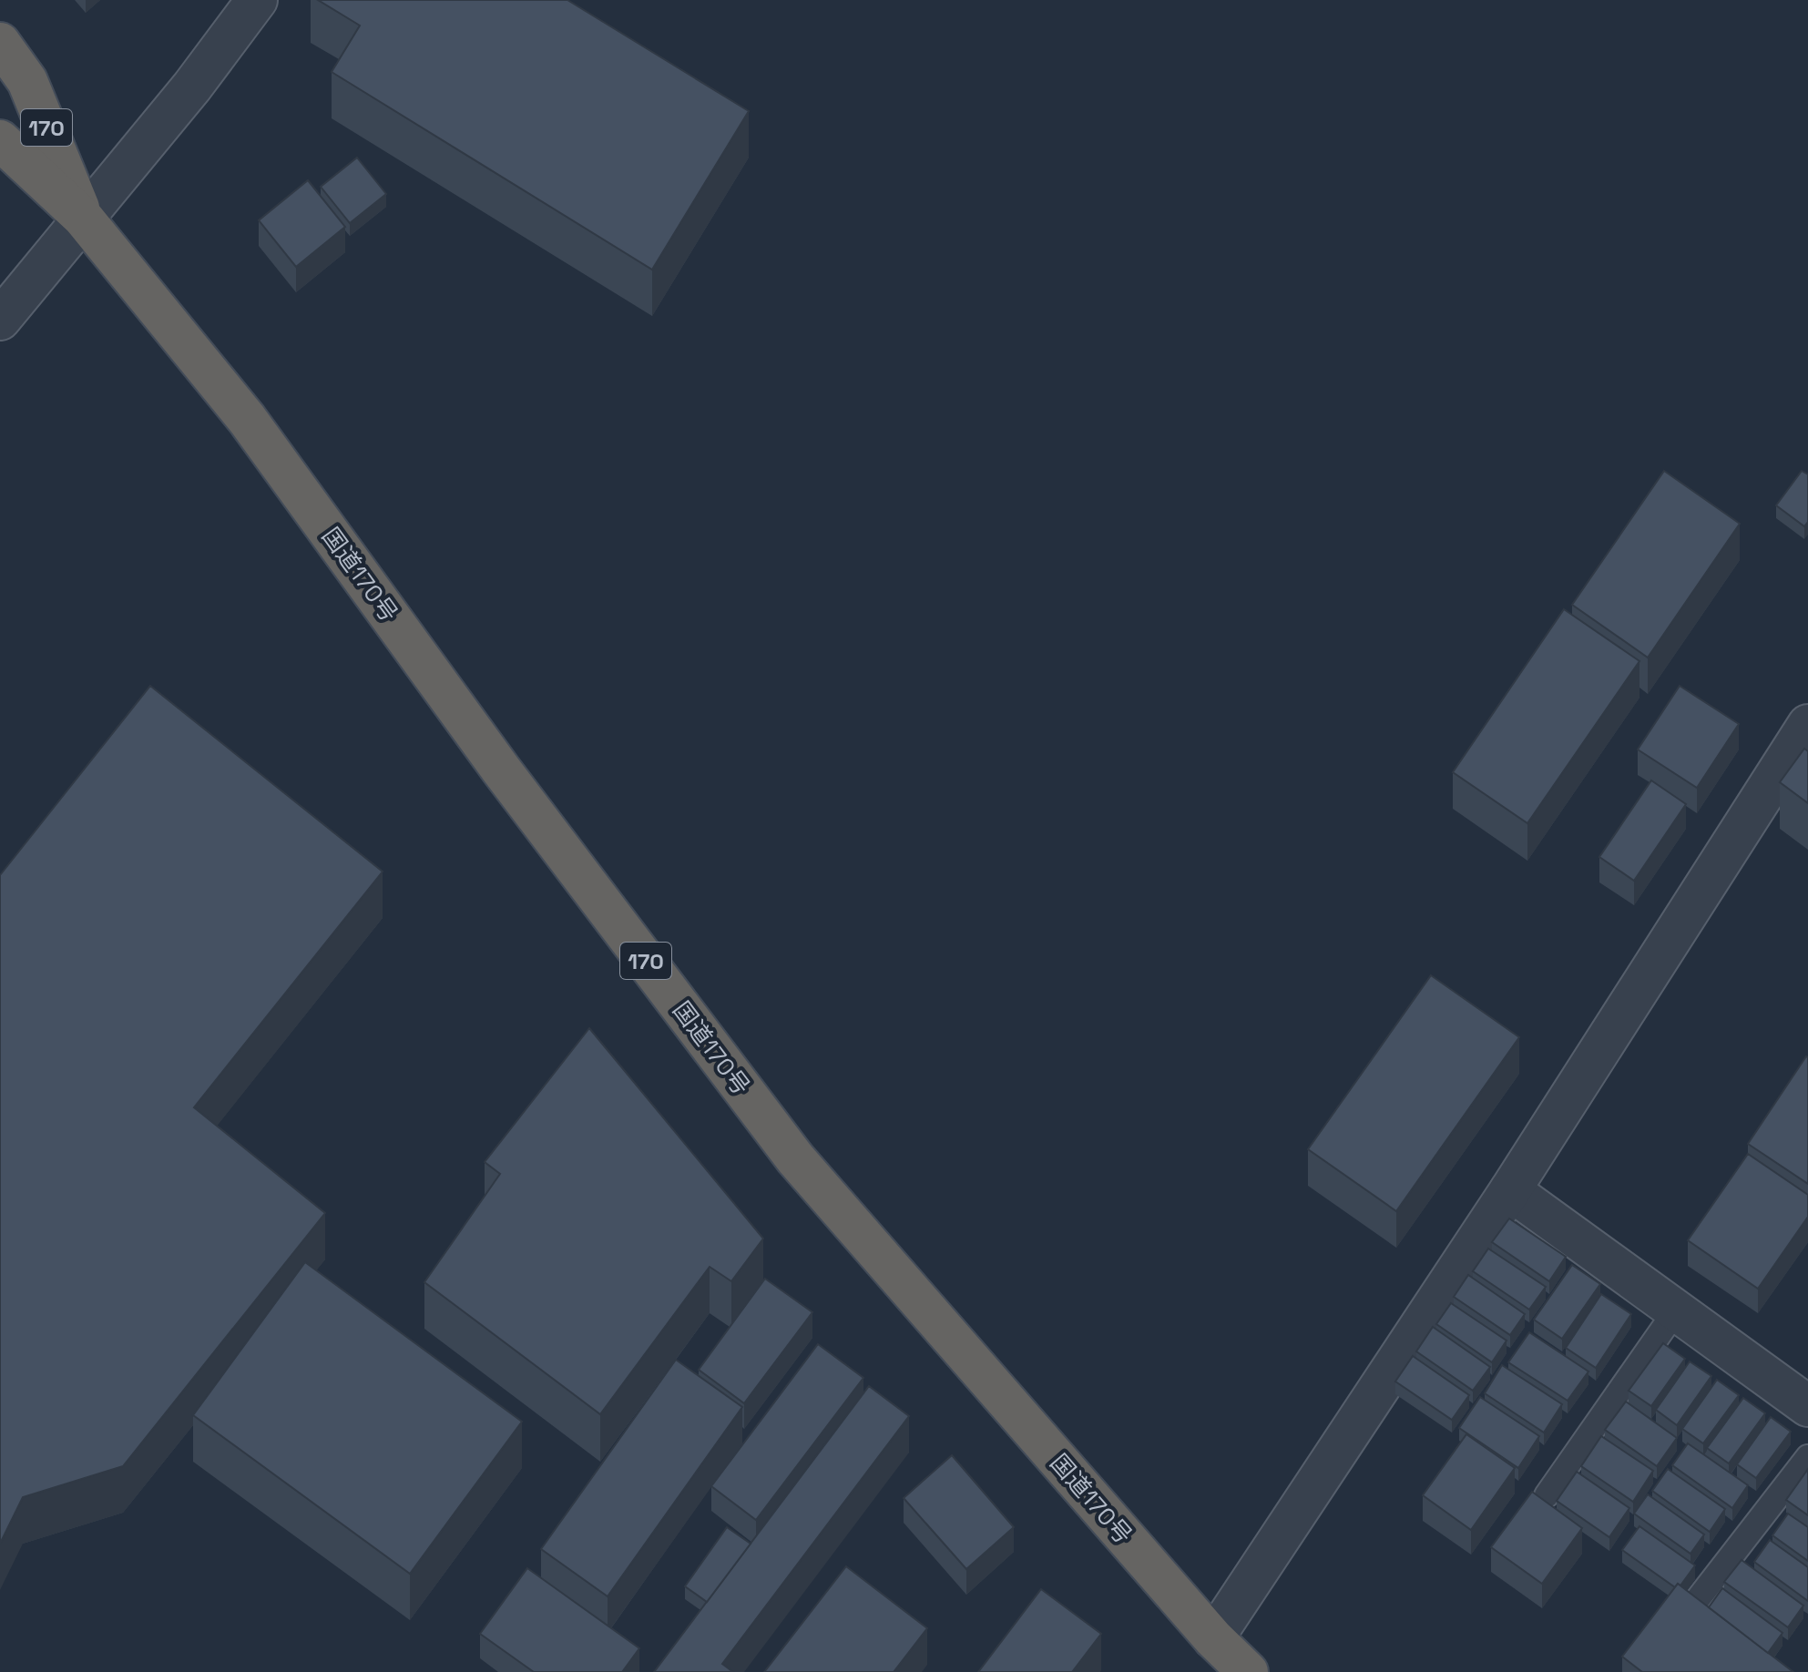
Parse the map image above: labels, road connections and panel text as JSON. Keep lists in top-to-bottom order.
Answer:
{
  "streets": {
    "highway": ["170", "国道170号"]
  }
}
